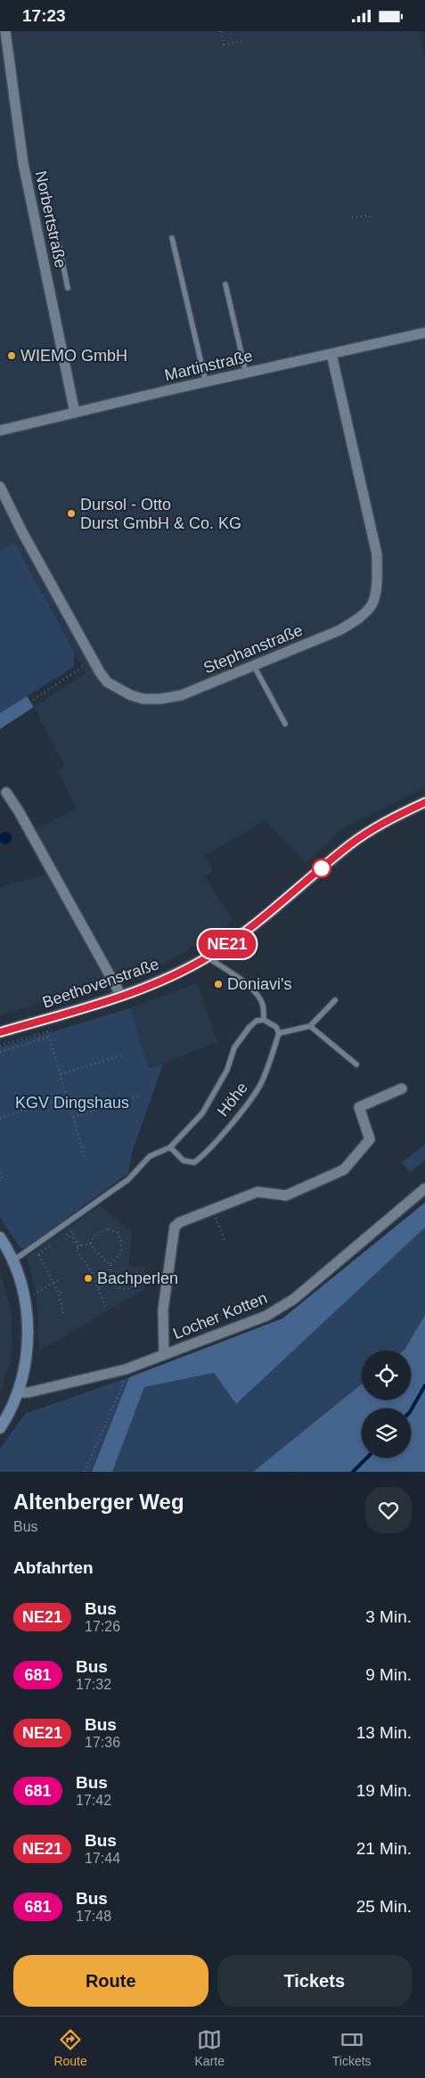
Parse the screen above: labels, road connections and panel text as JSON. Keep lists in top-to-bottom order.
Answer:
{
  "streets": {
    "main road": ["Beethovenstraße"],
    "street": [
      "Norbertstraße",
      "Martinstraße",
      "Stephanstraße",
      "Locher Kotten"
    ],
    "lane": ["Höhe"]
  },
  "crossings": [
    ["Norbertstraße", "Martinstraße"],
    ["Martinstraße", "Stephanstraße"]
  ],
  "parks": ["KGV Dingshaus"],
  "places": [
    "WIEMO GmbH",
    "Dursol - Otto Durst GmbH & Co. KG",
    "Doniavi's",
    "Bachperlen"
  ],
  "lines": ["bus line NE21"],
  "page": {
    "status": "17:23",
    "on_map": "NE21",
    "heading": [
      ["Altenberger Weg", "Bus"],
      "Abfahrten"
    ],
    "list": [
      {
        "mark": "NE21",
        "name": "Bus",
        "note": "17:26",
        "value": "3 Min."
      },
      {
        "mark": "681",
        "name": "Bus",
        "note": "17:32",
        "value": "9 Min."
      },
      {
        "mark": "NE21",
        "name": "Bus",
        "note": "17:36",
        "value": "13 Min."
      },
      {
        "mark": "681",
        "name": "Bus",
        "note": "17:42",
        "value": "19 Min."
      },
      {
        "mark": "NE21",
        "name": "Bus",
        "note": "17:44",
        "value": "21 Min."
      },
      {
        "mark": "681",
        "name": "Bus",
        "note": "17:48",
        "value": "25 Min."
      }
    ],
    "buttons": ["Route", "Tickets"],
    "tabs": ["Route", "Karte", "Tickets"]
  }
}
